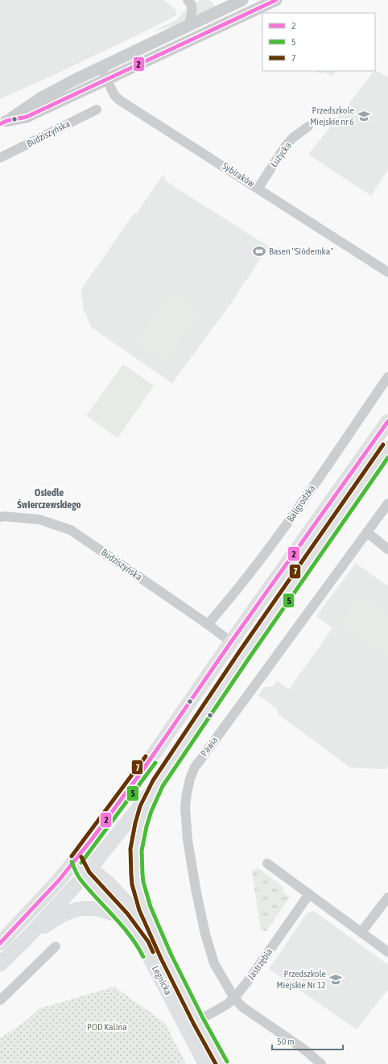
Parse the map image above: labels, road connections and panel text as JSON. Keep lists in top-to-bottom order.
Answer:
{
  "streets": {
    "main road": ["Legnicka"],
    "street": [
      "Budziszyńska",
      "Łużycka",
      "Sybiraków",
      "Baligrodzka",
      "Pawia",
      "Jastrzębia"
    ]
  },
  "crossings": [
    ["Budziszyńska", "Baligrodzka"],
    ["Łużycka", "Sybiraków"],
    ["Pawia", "Jastrzębia"],
    ["Jastrzębia", "Legnicka"]
  ],
  "districts": ["Osiedle Świerczewskiego"],
  "parks": ["POD Kalina"],
  "places": {
    "school or university": ["Przedszkole Miejskie nr 6", "Przedszkole Miejskie Nr 12"],
    "sports": ["Basen \"Siódemka\""]
  },
  "lines": ["transit line 2", "transit line 7", "transit line 5"],
  "legend": ["2", "5", "7"],
  "scale_bar": "50 m"
}
